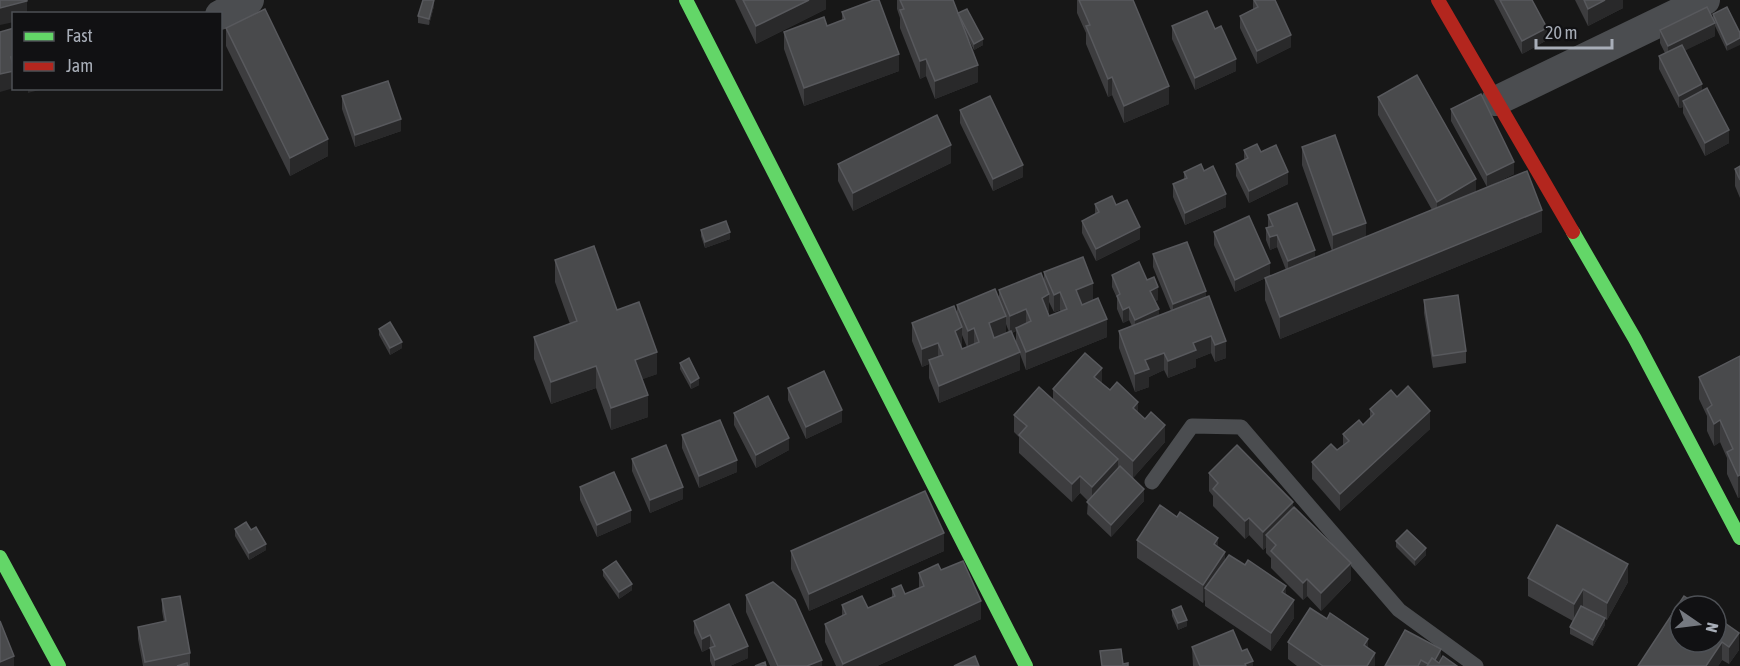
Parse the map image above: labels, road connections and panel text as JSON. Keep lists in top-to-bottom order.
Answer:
{
  "legend": ["Fast", "Jam"],
  "scale_bar": "20 m",
  "north": "right"
}
